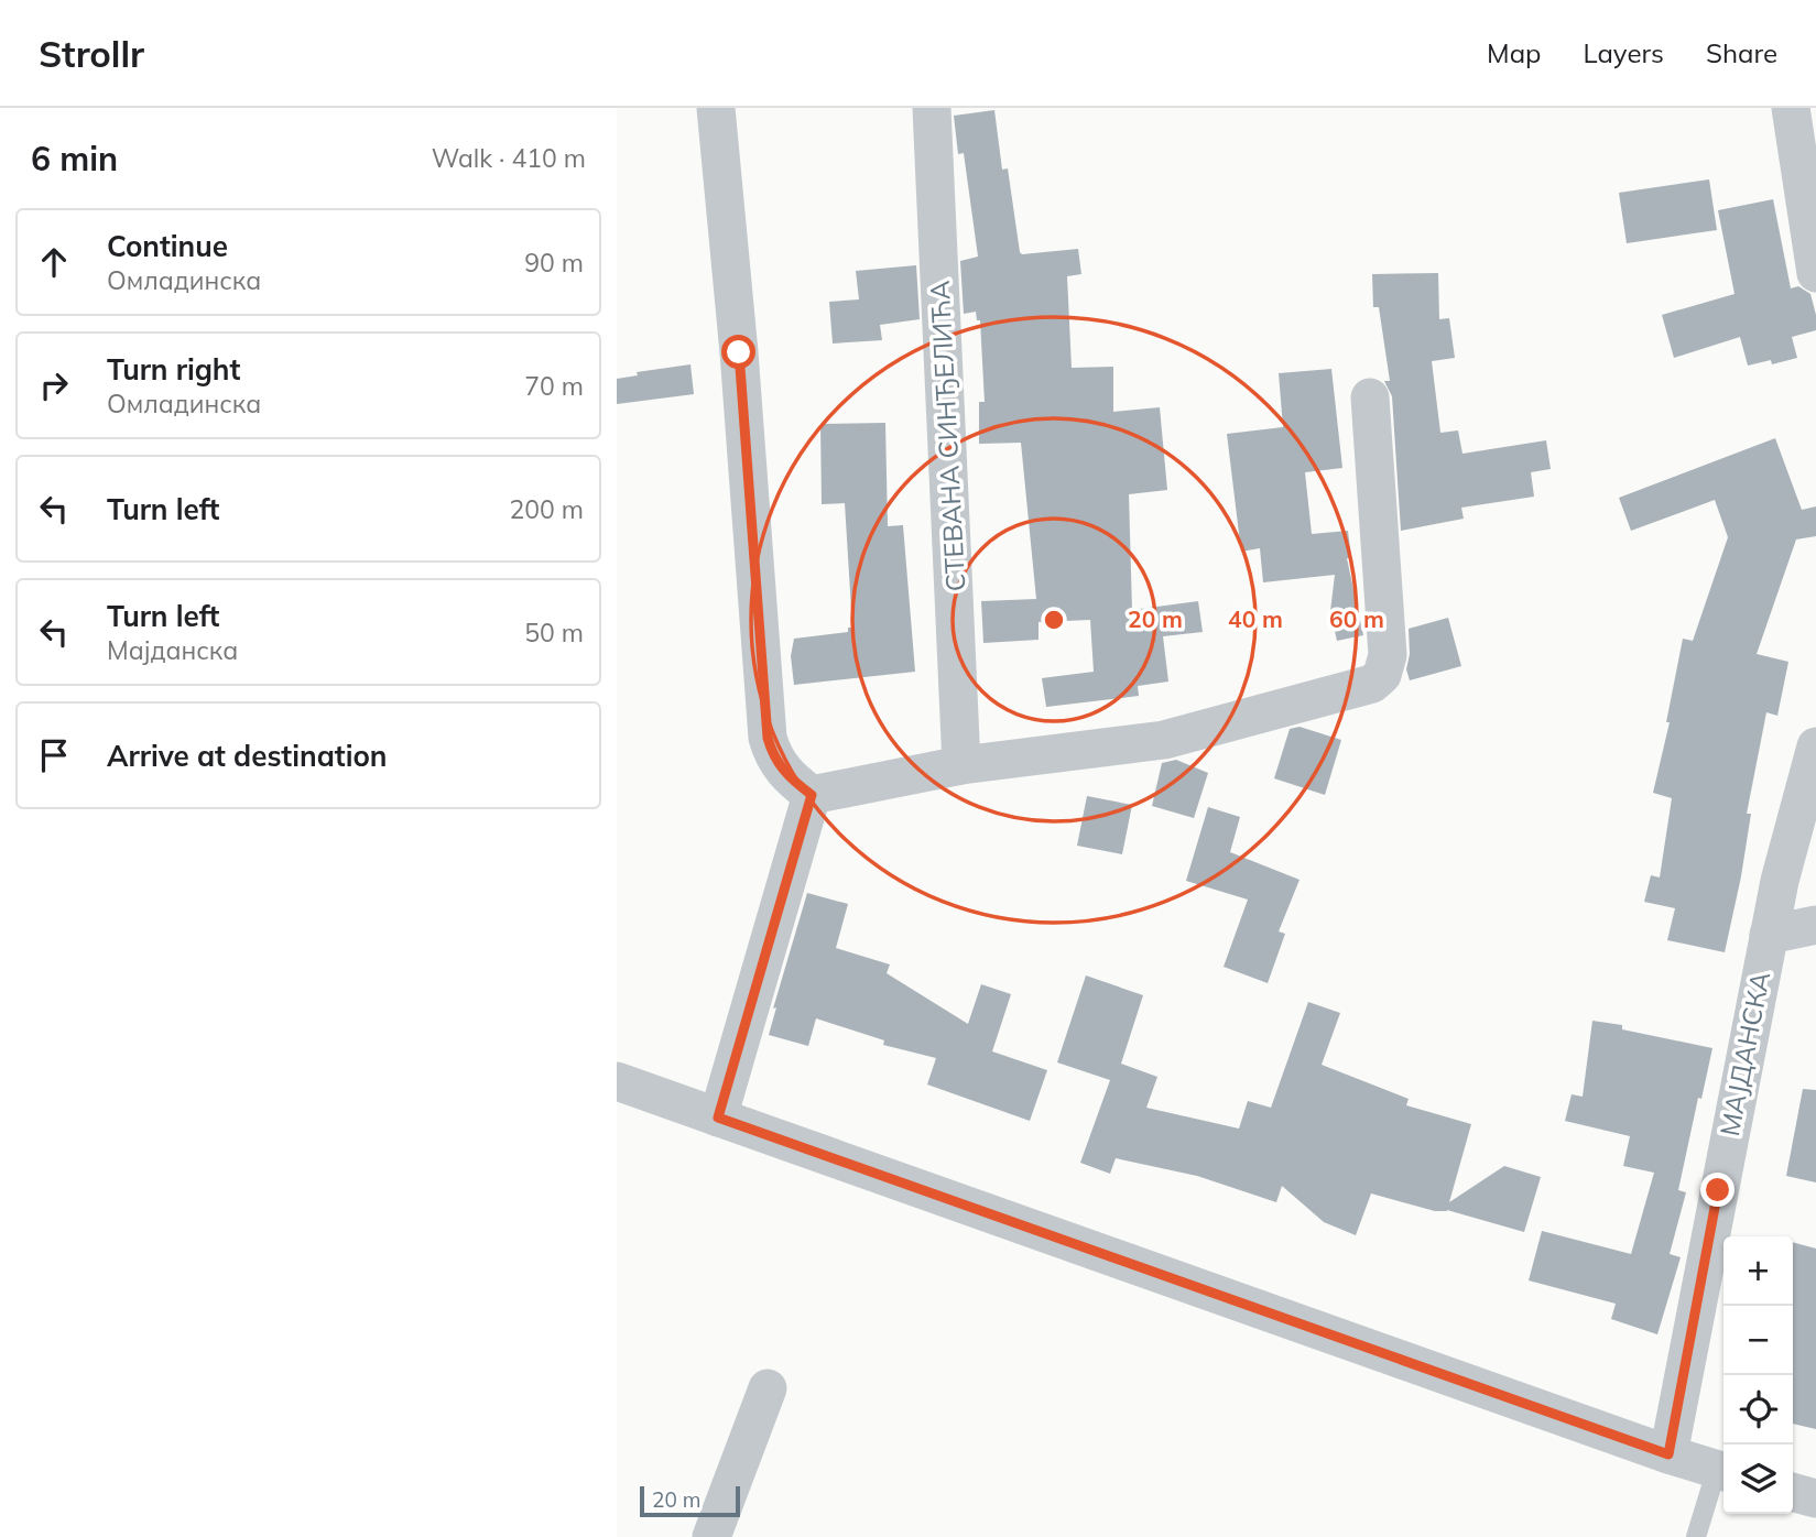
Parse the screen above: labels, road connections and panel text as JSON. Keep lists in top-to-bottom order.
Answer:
{
  "streets": {
    "street": ["СТЕВАНА СИНЂЕЛИЋА", "МАЈДАНСКА"]
  },
  "scale_bar": "20 m",
  "page": {
    "header": "Strollr",
    "nav": ["Map", "Layers", "Share"],
    "heading": ["6 min", "Walk · 410 m"],
    "list": [
      ["Continue", "Омладинска", "90 m"],
      ["Turn right", "Омладинска", "70 m"],
      ["Turn left", "200 m"],
      ["Turn left", "Мајданска", "50 m"],
      "Arrive at destination"
    ],
    "map_buttons": ["+", "−"],
    "scale": "20 m"
  },
  "rings": ["20 m", "40 m", "60 m"]
}
